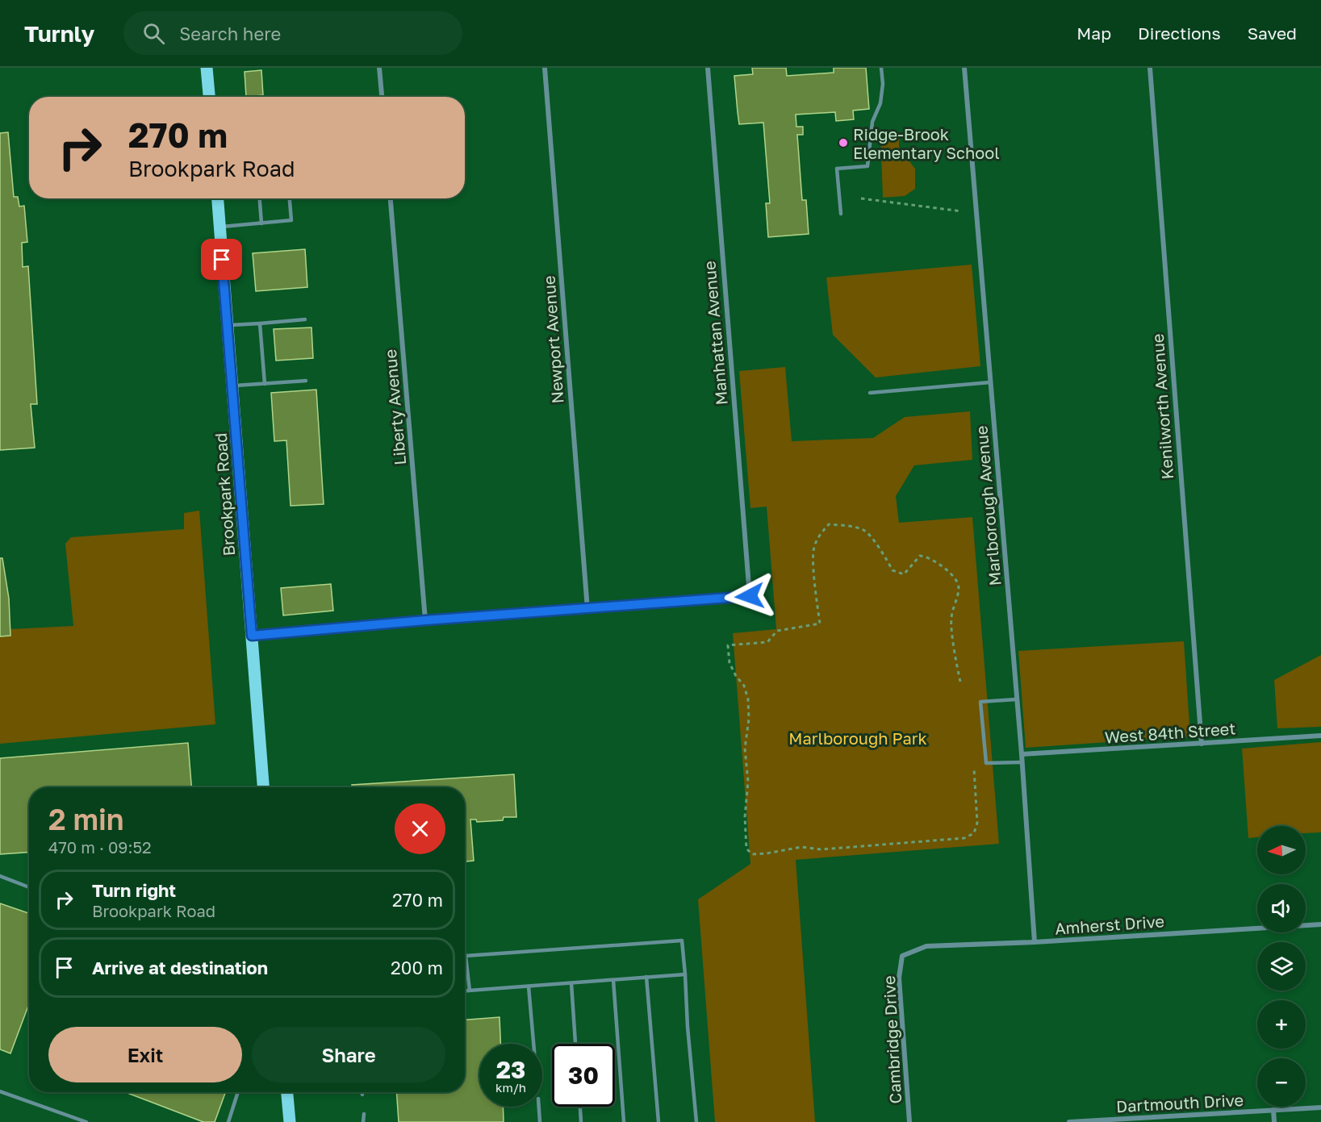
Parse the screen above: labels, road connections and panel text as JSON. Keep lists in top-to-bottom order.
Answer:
{
  "streets": {
    "main road": ["Brookpark Road"],
    "street": [
      "Manhattan Avenue",
      "Newport Avenue",
      "Kenilworth Avenue",
      "Liberty Avenue",
      "Marlborough Avenue",
      "West 84th Street",
      "Amherst Drive",
      "Cambridge Drive",
      "Dartmouth Drive"
    ]
  },
  "crossings": [
    ["Manhattan Avenue", "Newport Avenue"],
    ["Kenilworth Avenue", "West 84th Street"],
    ["Marlborough Avenue", "West 84th Street"],
    ["Marlborough Avenue", "Amherst Drive"],
    ["Amherst Drive", "Cambridge Drive"]
  ],
  "parks": ["Marlborough Park"],
  "places": ["Ridge-Brook Elementary School"],
  "north": "left",
  "page": {
    "header": "Turnly",
    "search": "Search here",
    "nav": ["Map", "Directions", "Saved"],
    "turn": ["270 m", "Brookpark Road"],
    "heading": ["2 min", "470 m · 09:52"],
    "map_buttons": ["+", "−"],
    "list": [
      {
        "name": "Turn right",
        "note": "Brookpark Road",
        "value": "270 m"
      },
      {
        "name": "Arrive at destination",
        "value": "200 m"
      }
    ],
    "buttons": ["Exit", "Share"],
    "speed": "23 km/h",
    "limit": "30"
  }
}
